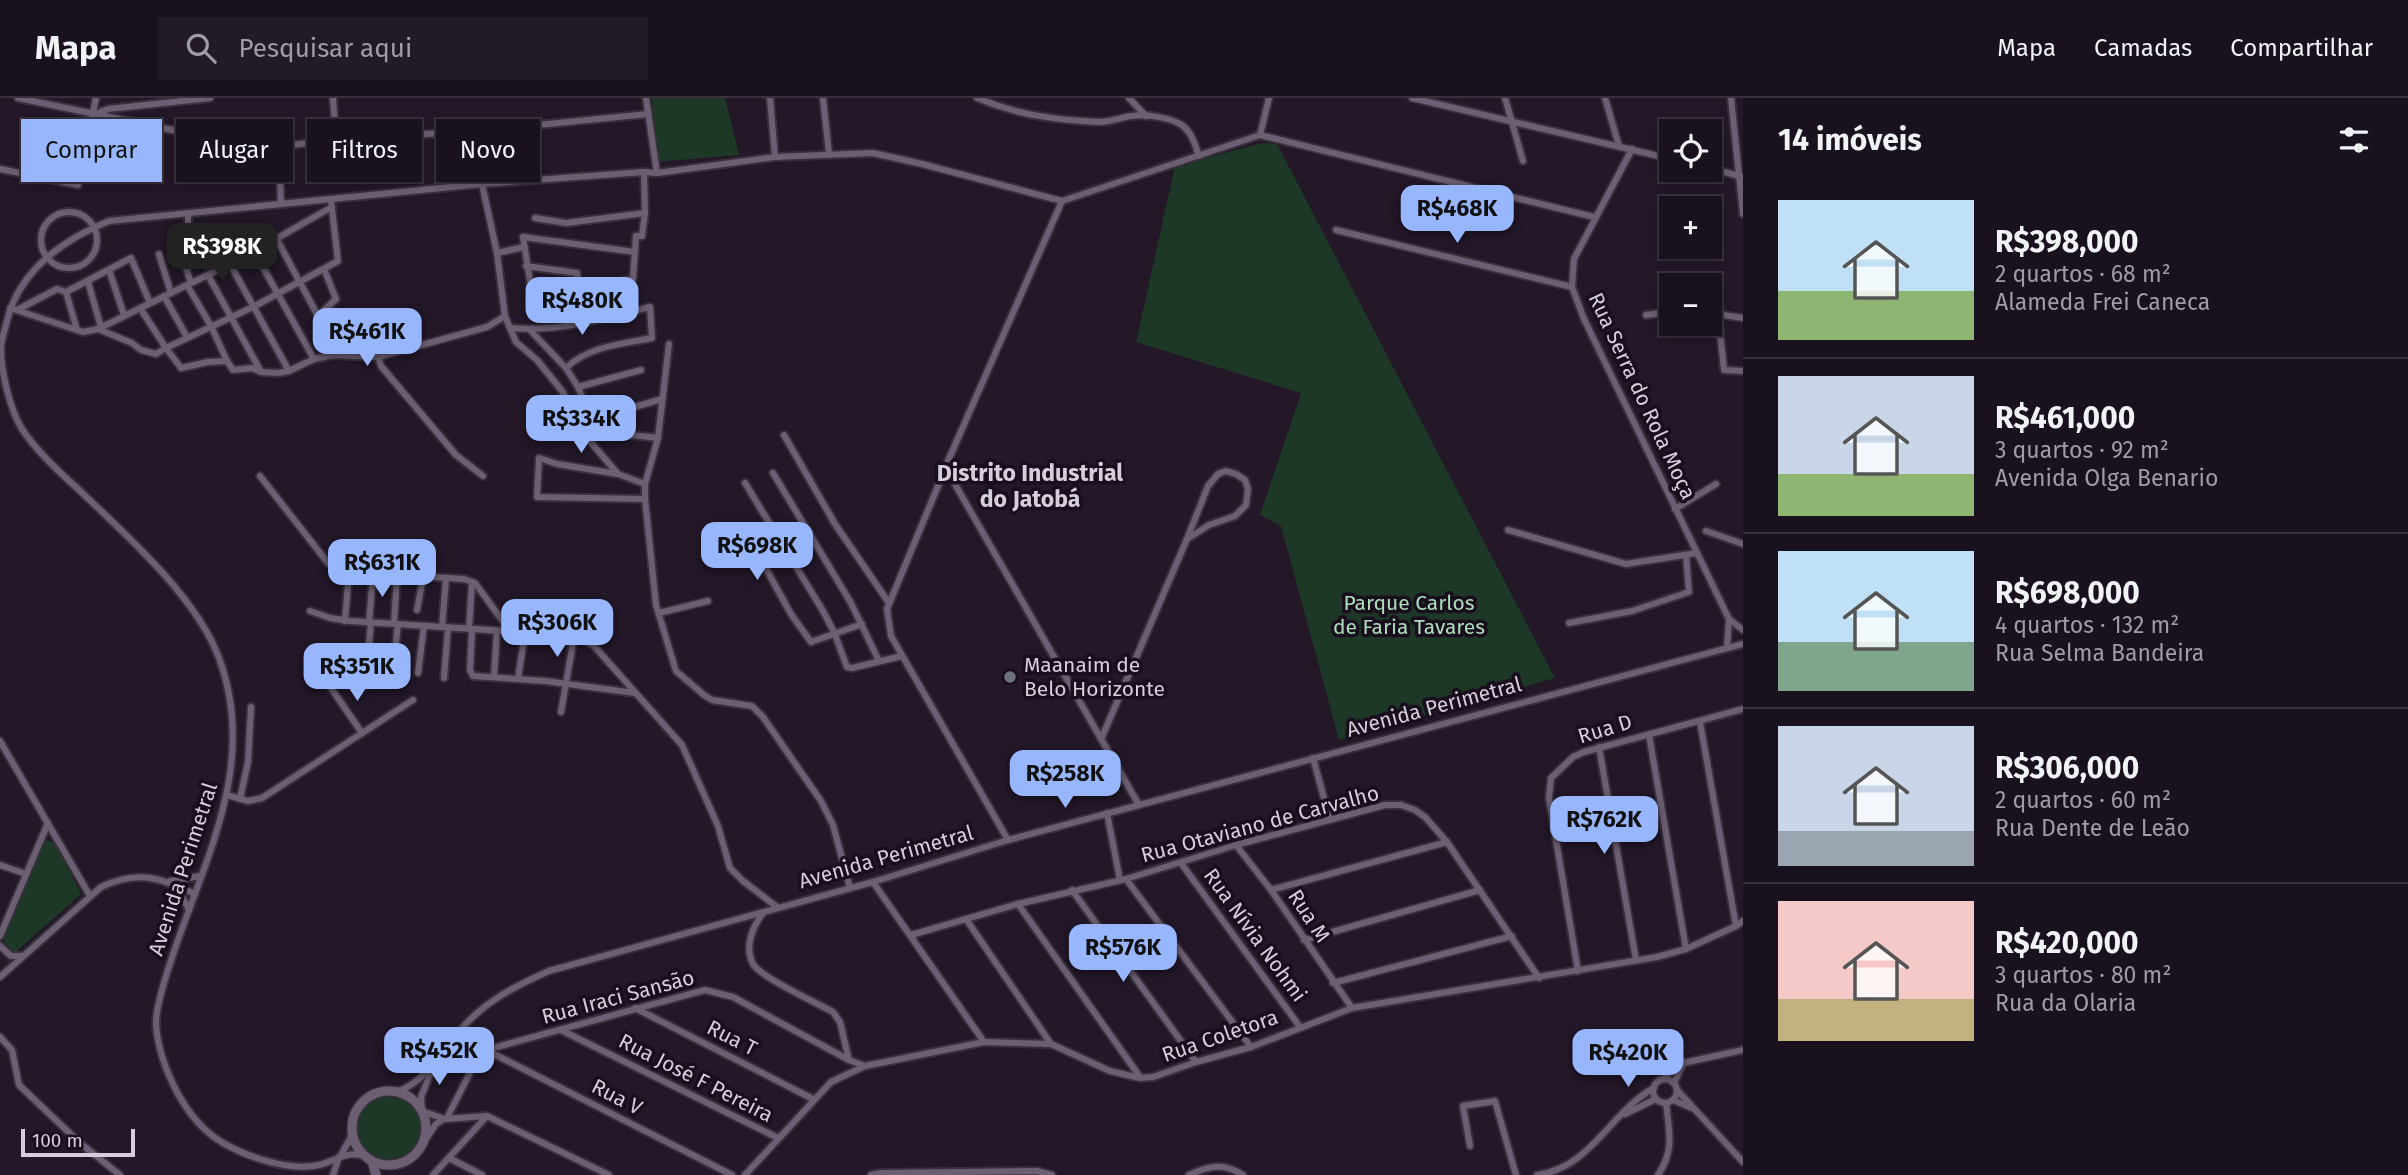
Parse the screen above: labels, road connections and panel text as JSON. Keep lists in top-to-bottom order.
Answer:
{
  "streets": {
    "street": [
      "Rua Serra do Rola Moça",
      "Avenida Perimetral",
      "Rua D",
      "Rua Otaviano de Carvalho",
      "Rua M",
      "Rua Nívia Nohmi",
      "Rua Iraci Sansão",
      "Rua Coletora",
      "Rua T",
      "Rua José F Pereira",
      "Rua V"
    ]
  },
  "crossings": [
    ["Rua Serra do Rola Moça", "Avenida Perimetral"],
    ["Rua D", "Rua Coletora"],
    ["Rua Otaviano de Carvalho", "Rua M"],
    ["Rua Otaviano de Carvalho", "Rua Nívia Nohmi"],
    ["Rua Otaviano de Carvalho", "Rua Coletora"],
    ["Rua M", "Rua Coletora"],
    ["Rua Nívia Nohmi", "Rua Coletora"],
    ["Rua Iraci Sansão", "Rua Coletora"],
    ["Rua Iraci Sansão", "Rua T"],
    ["Rua Iraci Sansão", "Rua José F Pereira"],
    ["Rua Iraci Sansão", "Rua V"],
    ["Rua Coletora", "Rua T"],
    ["Rua Coletora", "Rua José F Pereira"]
  ],
  "districts": ["Distrito Industrial do Jatobá"],
  "parks": ["Parque Carlos de Faria Tavares"],
  "places": ["Maanaim de Belo Horizonte"],
  "scale_bar": "100 m",
  "page": {
    "header": "Mapa",
    "search": "Pesquisar aqui",
    "nav": ["Mapa", "Camadas", "Compartilhar"],
    "heading": "14 imóveis",
    "map_buttons": ["+", "−"],
    "chip": [
      "Comprar",
      "Alugar",
      "Filtros",
      "Novo"
    ],
    "list": [
      {
        "name": "R$398,000",
        "note": "2 quartos · 68 m² · Alameda Frei Caneca"
      },
      {
        "name": "R$461,000",
        "note": "3 quartos · 92 m² · Avenida Olga Benario"
      },
      {
        "name": "R$698,000",
        "note": "4 quartos · 132 m² · Rua Selma Bandeira"
      },
      {
        "name": "R$306,000",
        "note": "2 quartos · 60 m² · Rua Dente de Leão"
      },
      {
        "name": "R$420,000",
        "note": "3 quartos · 80 m² · Rua da Olaria"
      }
    ],
    "price": [
      "R$468K",
      "R$398K",
      "R$480K",
      "R$461K",
      "R$334K",
      "R$698K",
      "R$631K",
      "R$306K",
      "R$351K",
      "R$258K",
      "R$762K",
      "R$576K",
      "R$452K",
      "R$420K"
    ],
    "scale": "100 m"
  }
}
